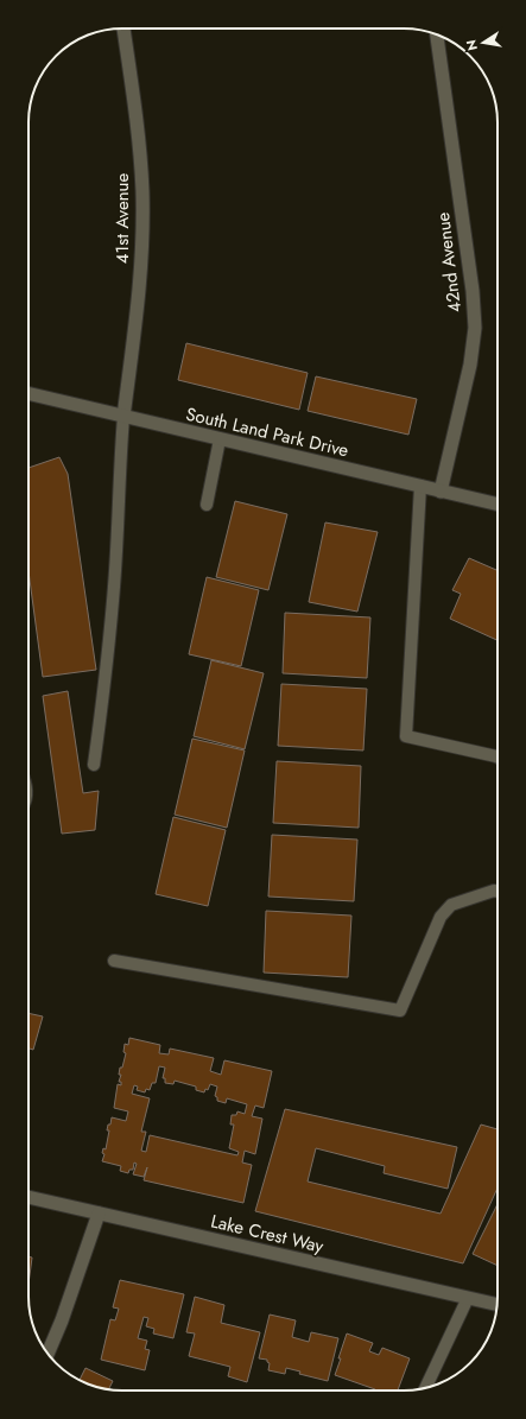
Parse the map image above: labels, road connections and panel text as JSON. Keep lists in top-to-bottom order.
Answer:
{
  "streets": {
    "street": [
      "41st Avenue",
      "42nd Avenue",
      "South Land Park Drive",
      "Lake Crest Way"
    ]
  },
  "crossings": [
    ["41st Avenue", "South Land Park Drive"],
    ["42nd Avenue", "South Land Park Drive"]
  ],
  "north": "left"
}
